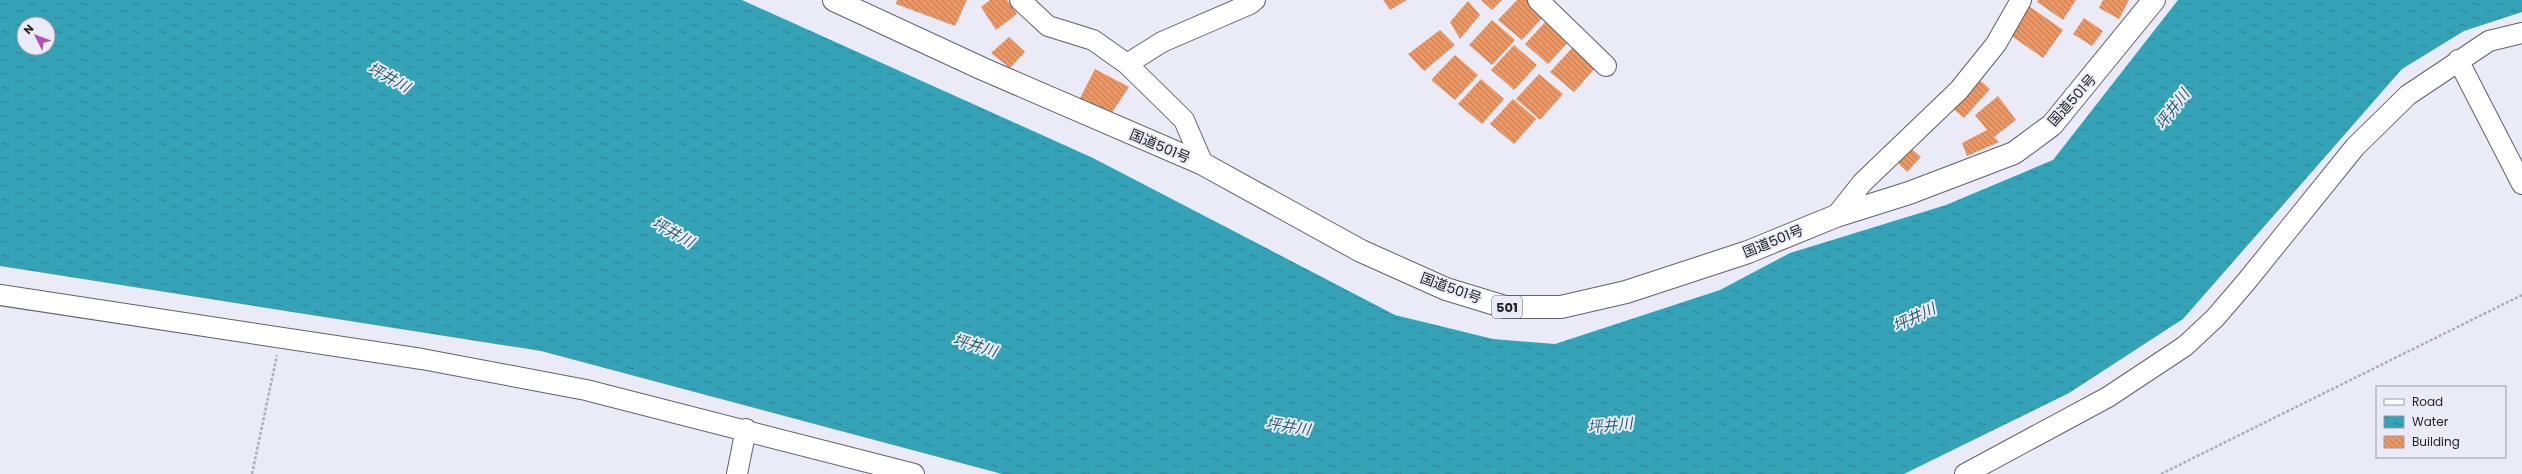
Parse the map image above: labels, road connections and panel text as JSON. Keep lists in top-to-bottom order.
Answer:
{
  "streets": {
    "highway": ["国道501号", "501"]
  },
  "water": ["坪井川"],
  "legend": ["Road", "Water", "Building"],
  "north": "top left"
}
